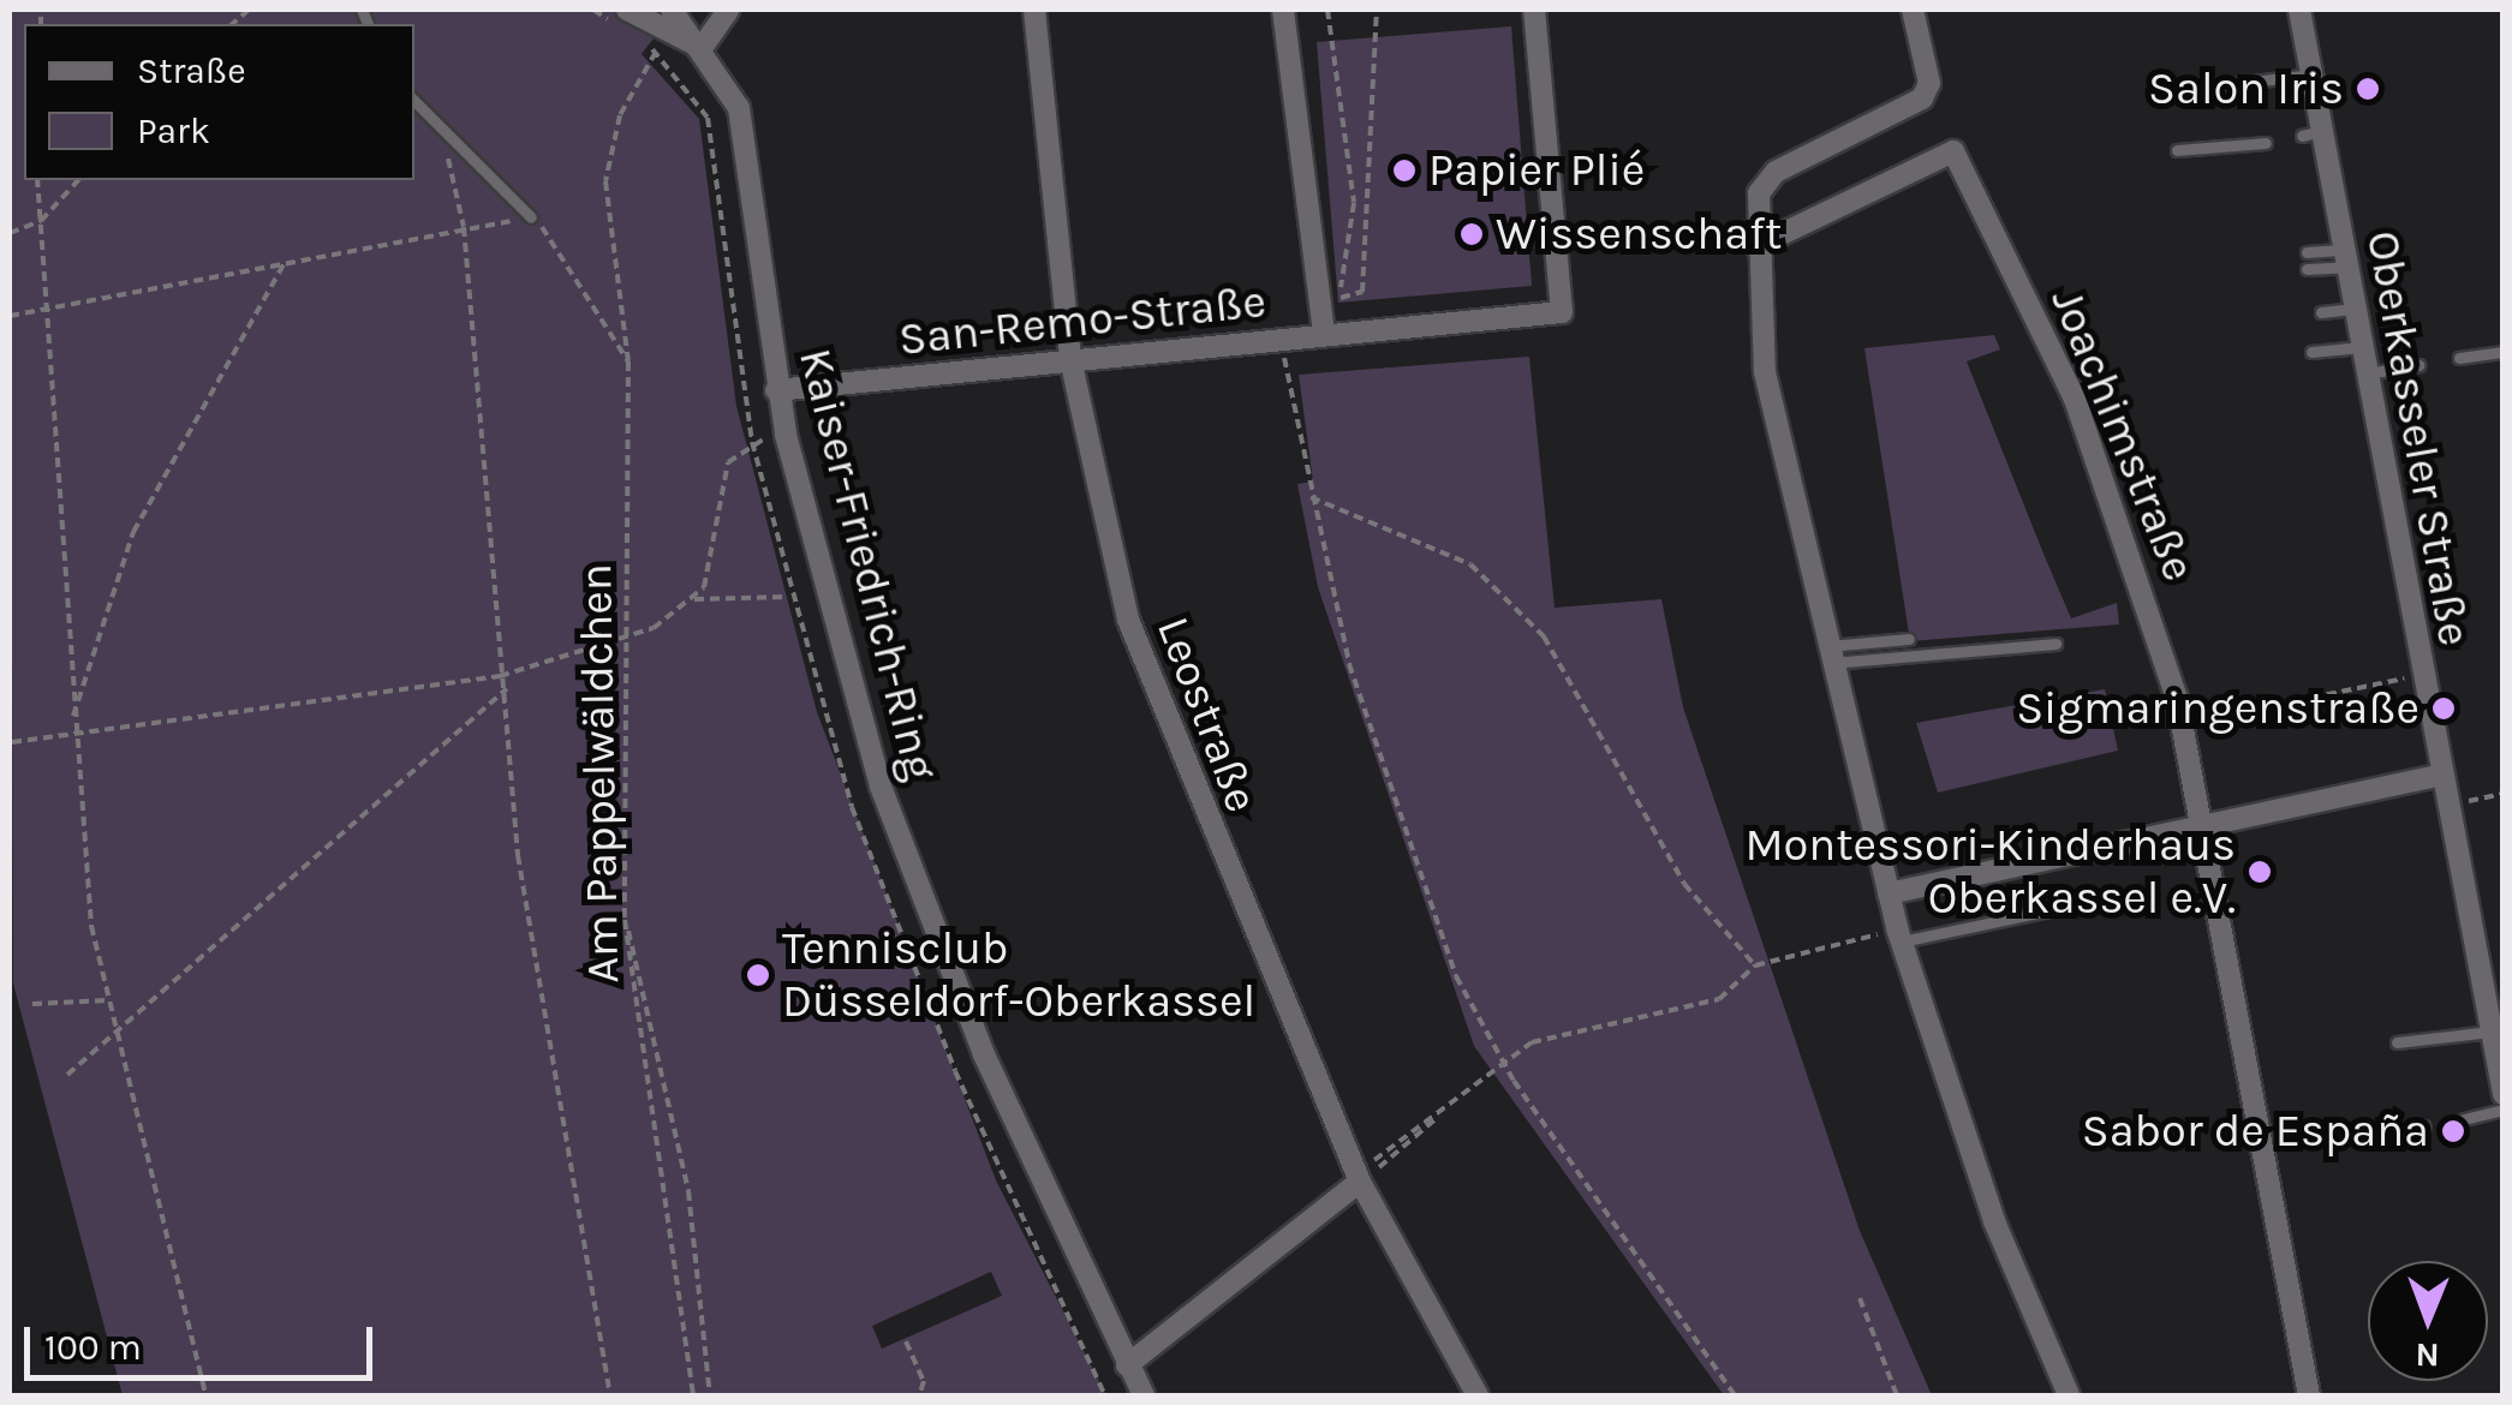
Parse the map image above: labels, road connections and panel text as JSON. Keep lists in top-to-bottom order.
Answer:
{
  "streets": {
    "street": [
      "San-Remo-Straße",
      "Joachimstraße",
      "Oberkasseler Straße",
      "Kaiser-Friedrich-Ring",
      "Leostraße"
    ],
    "path": ["Am Pappelwäldchen"]
  },
  "crossings": [
    ["San-Remo-Straße", "Kaiser-Friedrich-Ring"],
    ["San-Remo-Straße", "Leostraße"]
  ],
  "places": [
    "Salon Iris",
    "Papier Plié",
    "Wissenschaft",
    "Sigmaringenstraße",
    "Montessori-Kinderhaus Oberkassel e.V.",
    "Tennisclub Düsseldorf-Oberkassel",
    "Sabor de España"
  ],
  "legend": ["Straße", "Park"],
  "scale_bar": "100 m",
  "north": "bottom"
}
